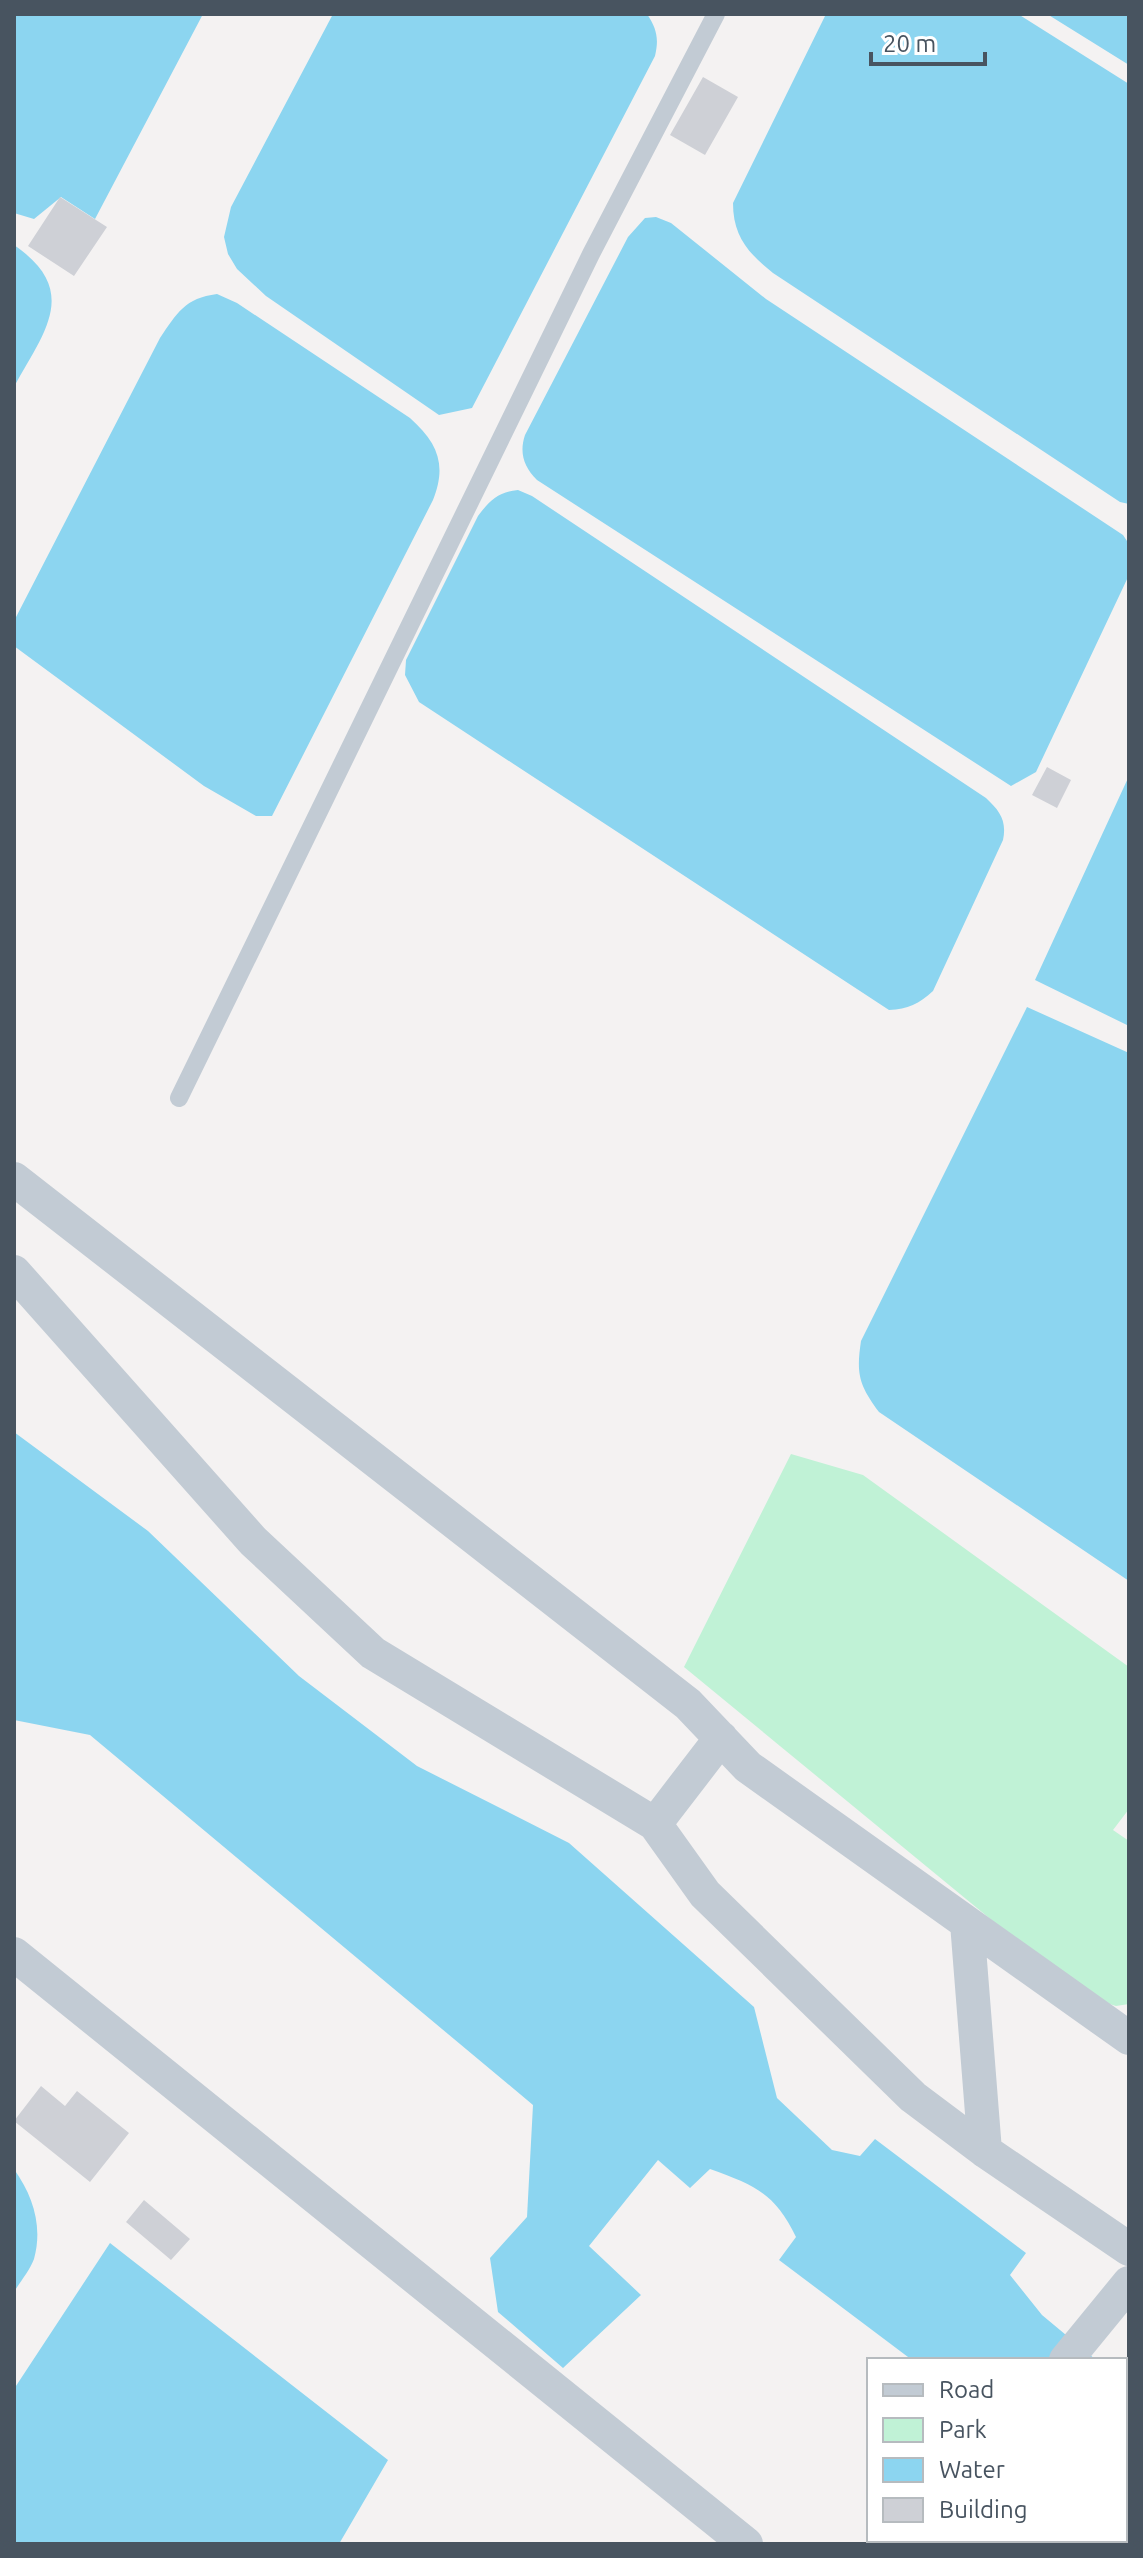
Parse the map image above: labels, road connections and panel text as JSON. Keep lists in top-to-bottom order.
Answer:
{
  "legend": [
    "Road",
    "Park",
    "Water",
    "Building"
  ],
  "scale_bar": "20 m"
}
